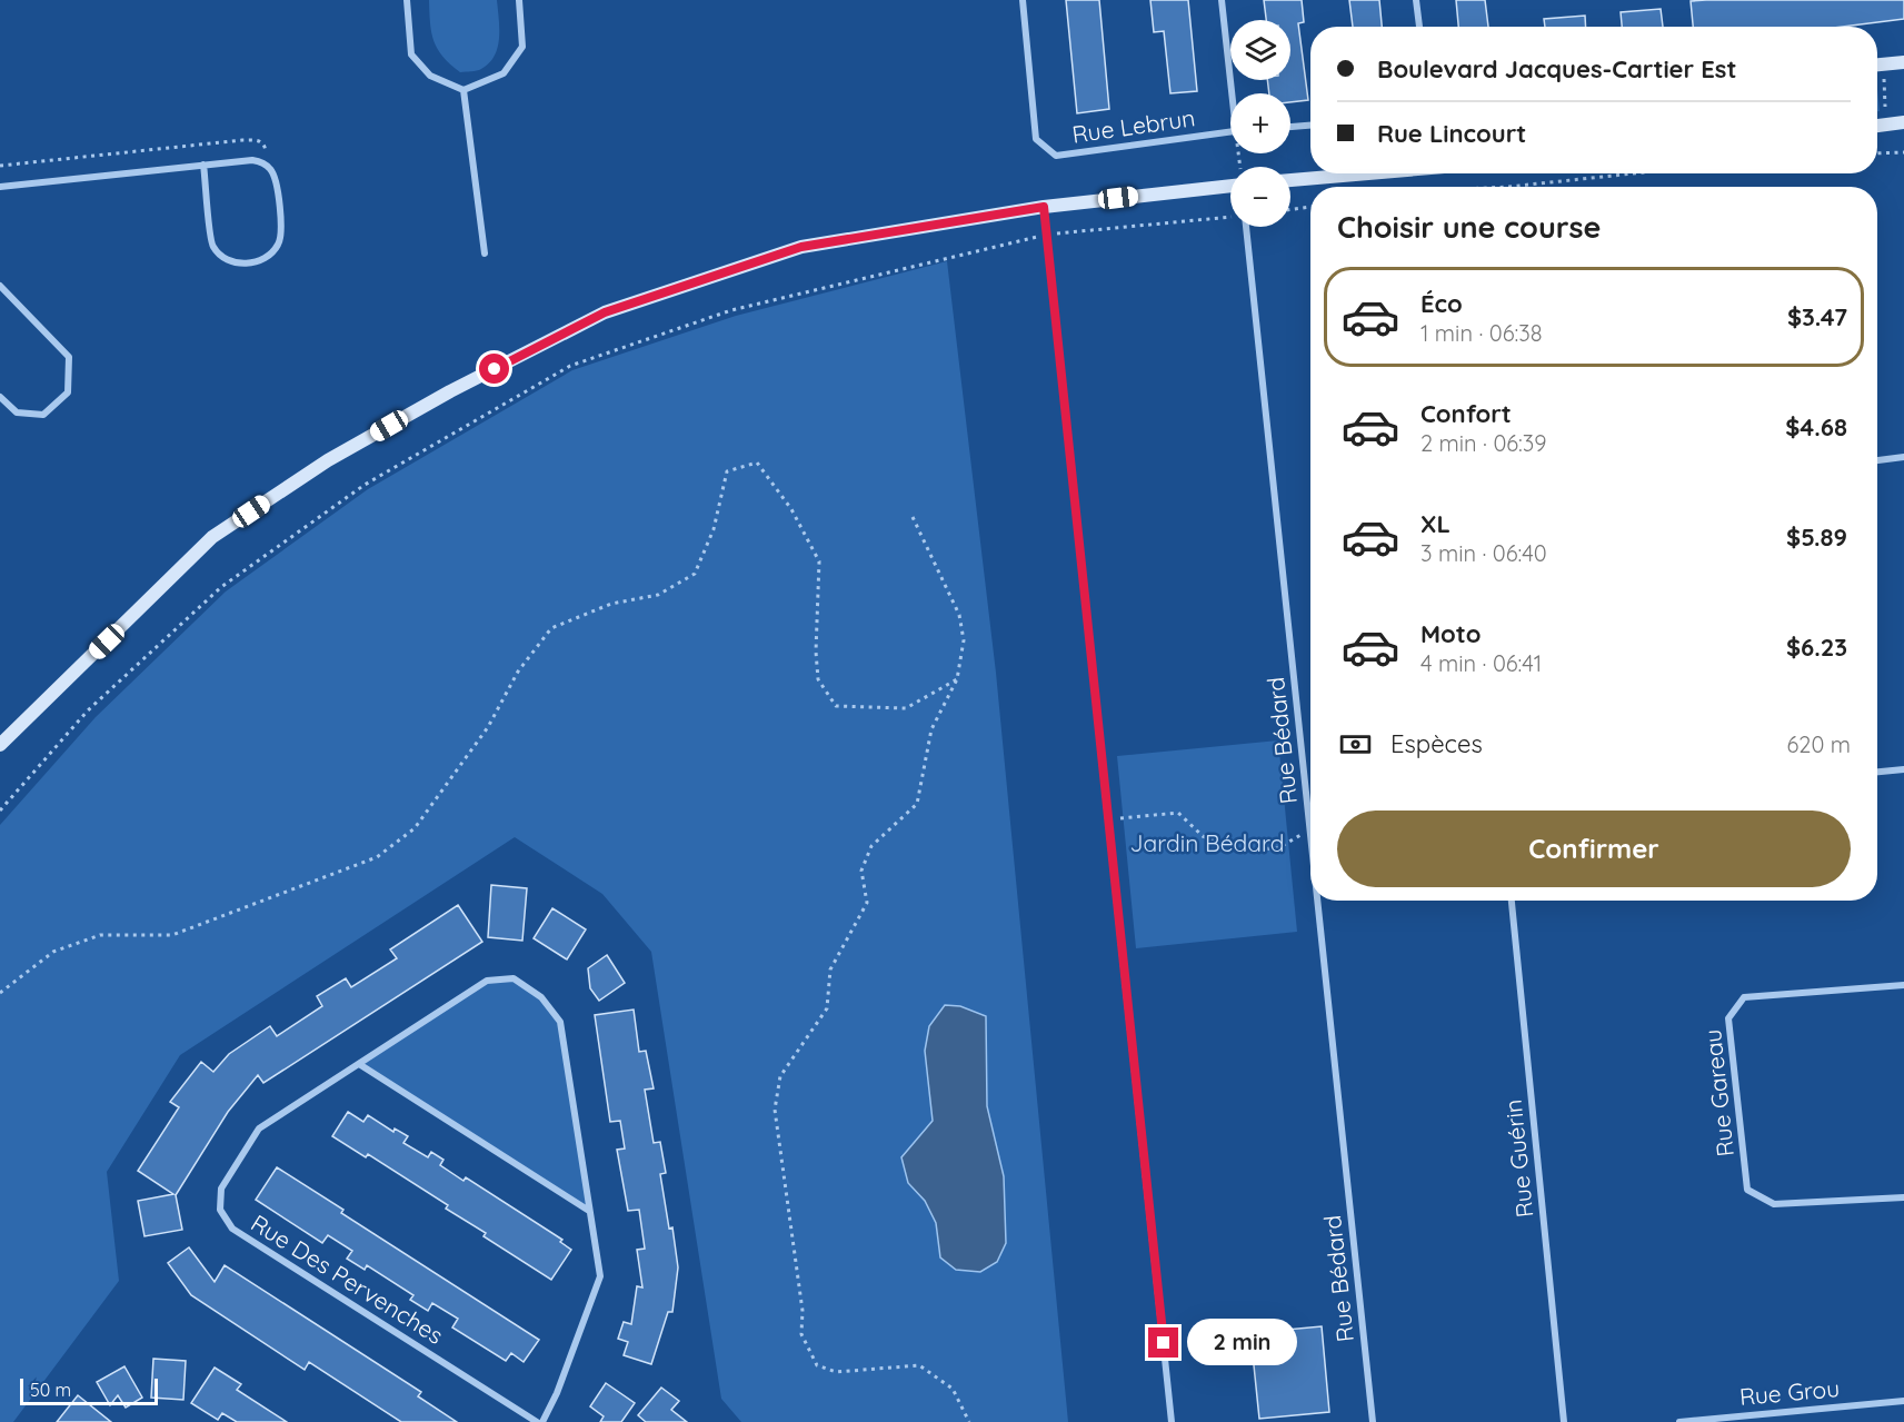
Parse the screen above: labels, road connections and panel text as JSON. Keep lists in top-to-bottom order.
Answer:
{
  "streets": {
    "street": [
      "Rue Lebrun",
      "Rue Bédard",
      "Rue Gareau",
      "Rue Guérin",
      "Rue Des Pervenches",
      "Rue Grou"
    ]
  },
  "parks": ["Jardin Bédard"],
  "scale_bar": "50 m",
  "page": {
    "map_buttons": ["+", "−"],
    "banner": ["Boulevard Jacques-Cartier Est", "Rue Lincourt"],
    "heading": "Choisir une course",
    "list": [
      {
        "name": "Éco",
        "note": "1 min · 06:38",
        "value": "$3.47"
      },
      {
        "name": "Confort",
        "note": "2 min · 06:39",
        "value": "$4.68"
      },
      {
        "name": "XL",
        "note": "3 min · 06:40",
        "value": "$5.89"
      },
      {
        "name": "Moto",
        "note": "4 min · 06:41",
        "value": "$6.23"
      }
    ],
    "pay": ["Espèces", "620 m"],
    "buttons": "Confirmer",
    "bubble": "2 min",
    "scale": "50 m"
  }
}
